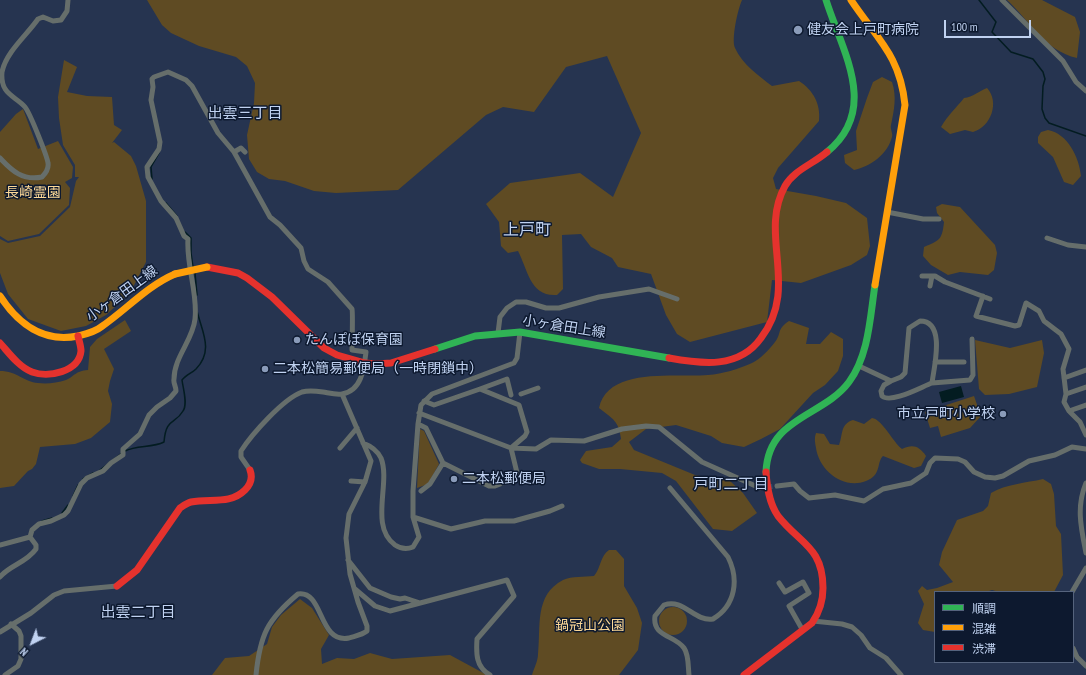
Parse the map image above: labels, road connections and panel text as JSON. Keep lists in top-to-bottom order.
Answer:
{
  "streets": {
    "main road": ["小ヶ倉田上線"]
  },
  "districts": [
    "出雲三丁目",
    "上戸町",
    "戸町二丁目",
    "出雲二丁目"
  ],
  "parks": ["長崎霊園", "鍋冠山公園"],
  "places": [
    "健友会上戸町病院",
    "たんぽぽ保育園",
    "二本松簡易郵便局（一時閉鎖中）",
    "市立戸町小学校",
    "二本松郵便局"
  ],
  "legend": ["順調", "混雑", "渋滞"],
  "scale_bar": "100 m",
  "north": "bottom left"
}
